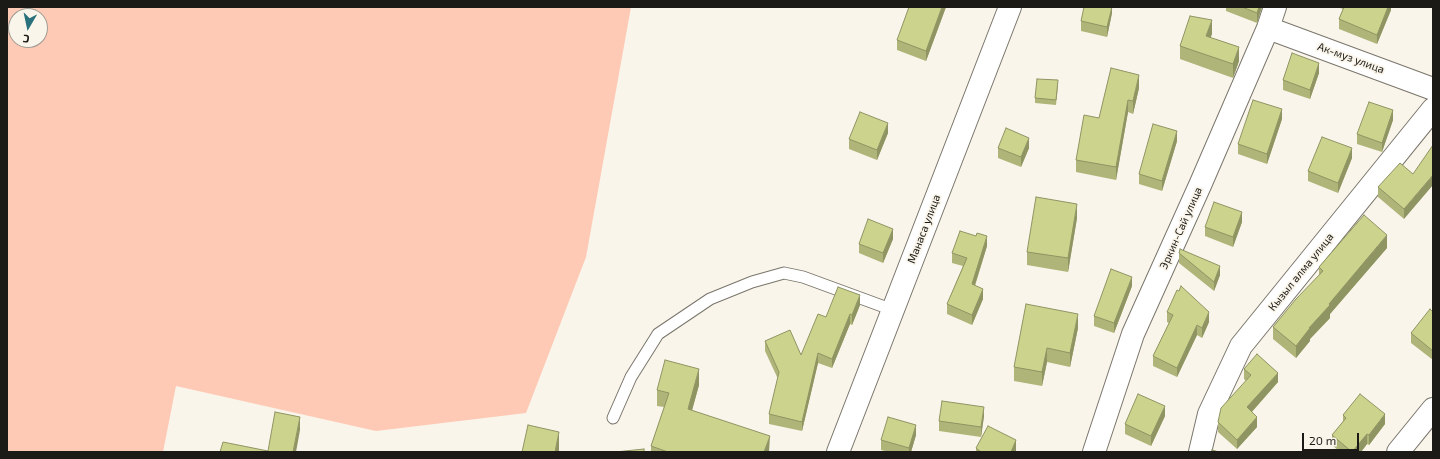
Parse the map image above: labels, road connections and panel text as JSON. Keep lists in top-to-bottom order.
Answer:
{
  "streets": {
    "street": [
      "Ак-муз улица",
      "Эркин-Сай улица",
      "Манаса улица",
      "Кызыл алма улица"
    ]
  },
  "crossings": [
    ["Ак-муз улица", "Эркин-Сай улица"]
  ],
  "scale_bar": "20 m",
  "north": "bottom"
}
